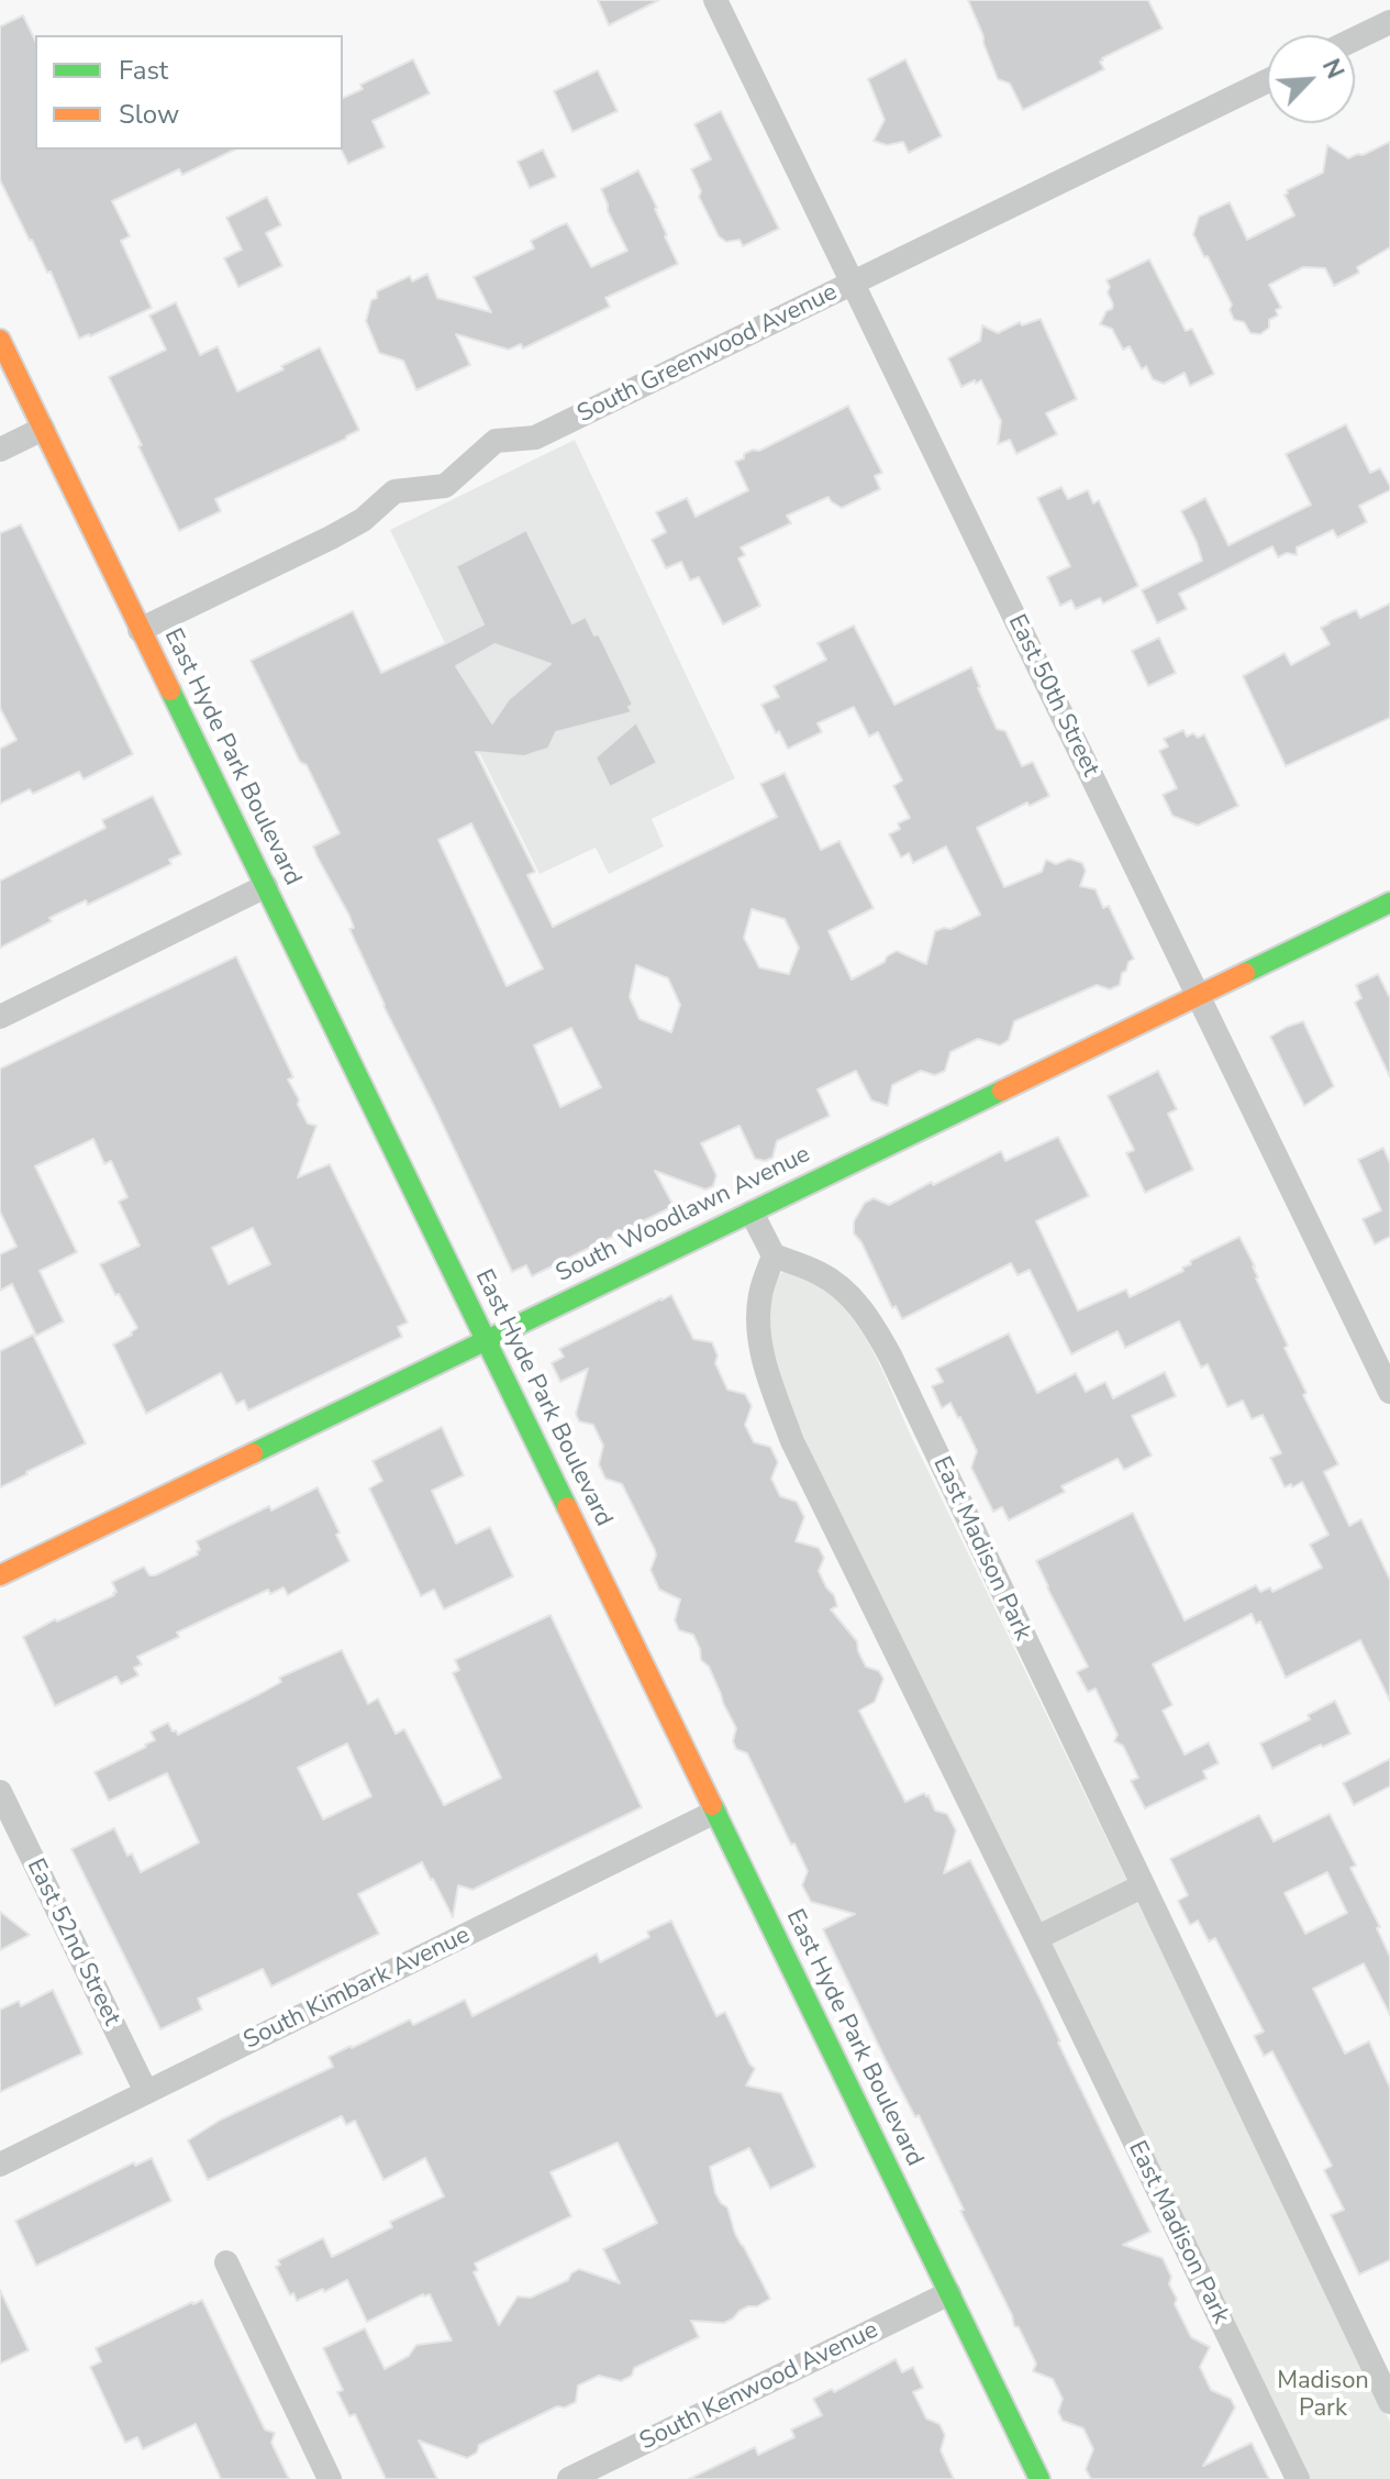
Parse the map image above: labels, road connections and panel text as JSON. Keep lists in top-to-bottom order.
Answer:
{
  "streets": {
    "main road": ["East Hyde Park Boulevard", "South Woodlawn Avenue"],
    "street": [
      "South Greenwood Avenue",
      "East 50th Street",
      "East Madison Park",
      "East 52nd Street",
      "South Kimbark Avenue",
      "South Kenwood Avenue"
    ]
  },
  "crossings": [
    ["South Greenwood Avenue", "East 50th Street"],
    ["South Greenwood Avenue", "East Hyde Park Boulevard"],
    ["East 50th Street", "South Woodlawn Avenue"],
    ["East Hyde Park Boulevard", "South Woodlawn Avenue"],
    ["East Hyde Park Boulevard", "South Kimbark Avenue"],
    ["East Hyde Park Boulevard", "South Kenwood Avenue"],
    ["East 52nd Street", "South Kimbark Avenue"]
  ],
  "parks": ["Madison Park"],
  "legend": ["Fast", "Slow"],
  "north": "top right"
}
